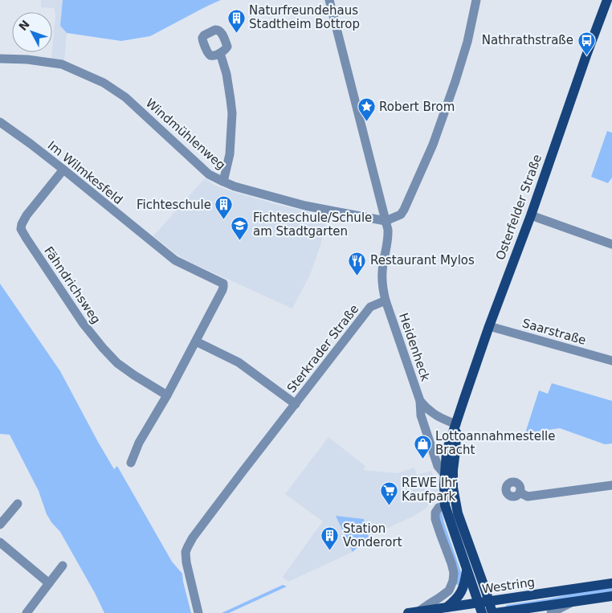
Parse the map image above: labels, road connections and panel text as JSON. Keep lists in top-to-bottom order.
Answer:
{
  "streets": {
    "main road": ["Osterfelder Straße", "Westring"],
    "street": [
      "Windmühlenweg",
      "Im Wilmkesfeld",
      "Fähndrichsweg",
      "Saarstraße",
      "Heidenheck",
      "Sterkrader Straße"
    ]
  },
  "crossings": [
    ["Im Wilmkesfeld", "Fähndrichsweg"],
    ["Osterfelder Straße", "Saarstraße"],
    ["Osterfelder Straße", "Heidenheck"],
    ["Osterfelder Straße", "Westring"],
    ["Heidenheck", "Sterkrader Straße"]
  ],
  "places": {
    "building": ["Naturfreundehaus Stadtheim Bottrop", "Fichteschule", "Station Vonderort"],
    "bus stop": ["Nathrathstraße"],
    "place": ["Robert Brom"],
    "school or university": ["Fichteschule/Schule am Stadtgarten"],
    "restaurant": ["Restaurant Mylos"],
    "shop": ["Lottoannahmestelle Bracht"],
    "supermarket": ["REWE Ihr Kaufpark"]
  },
  "north": "top left"
}
